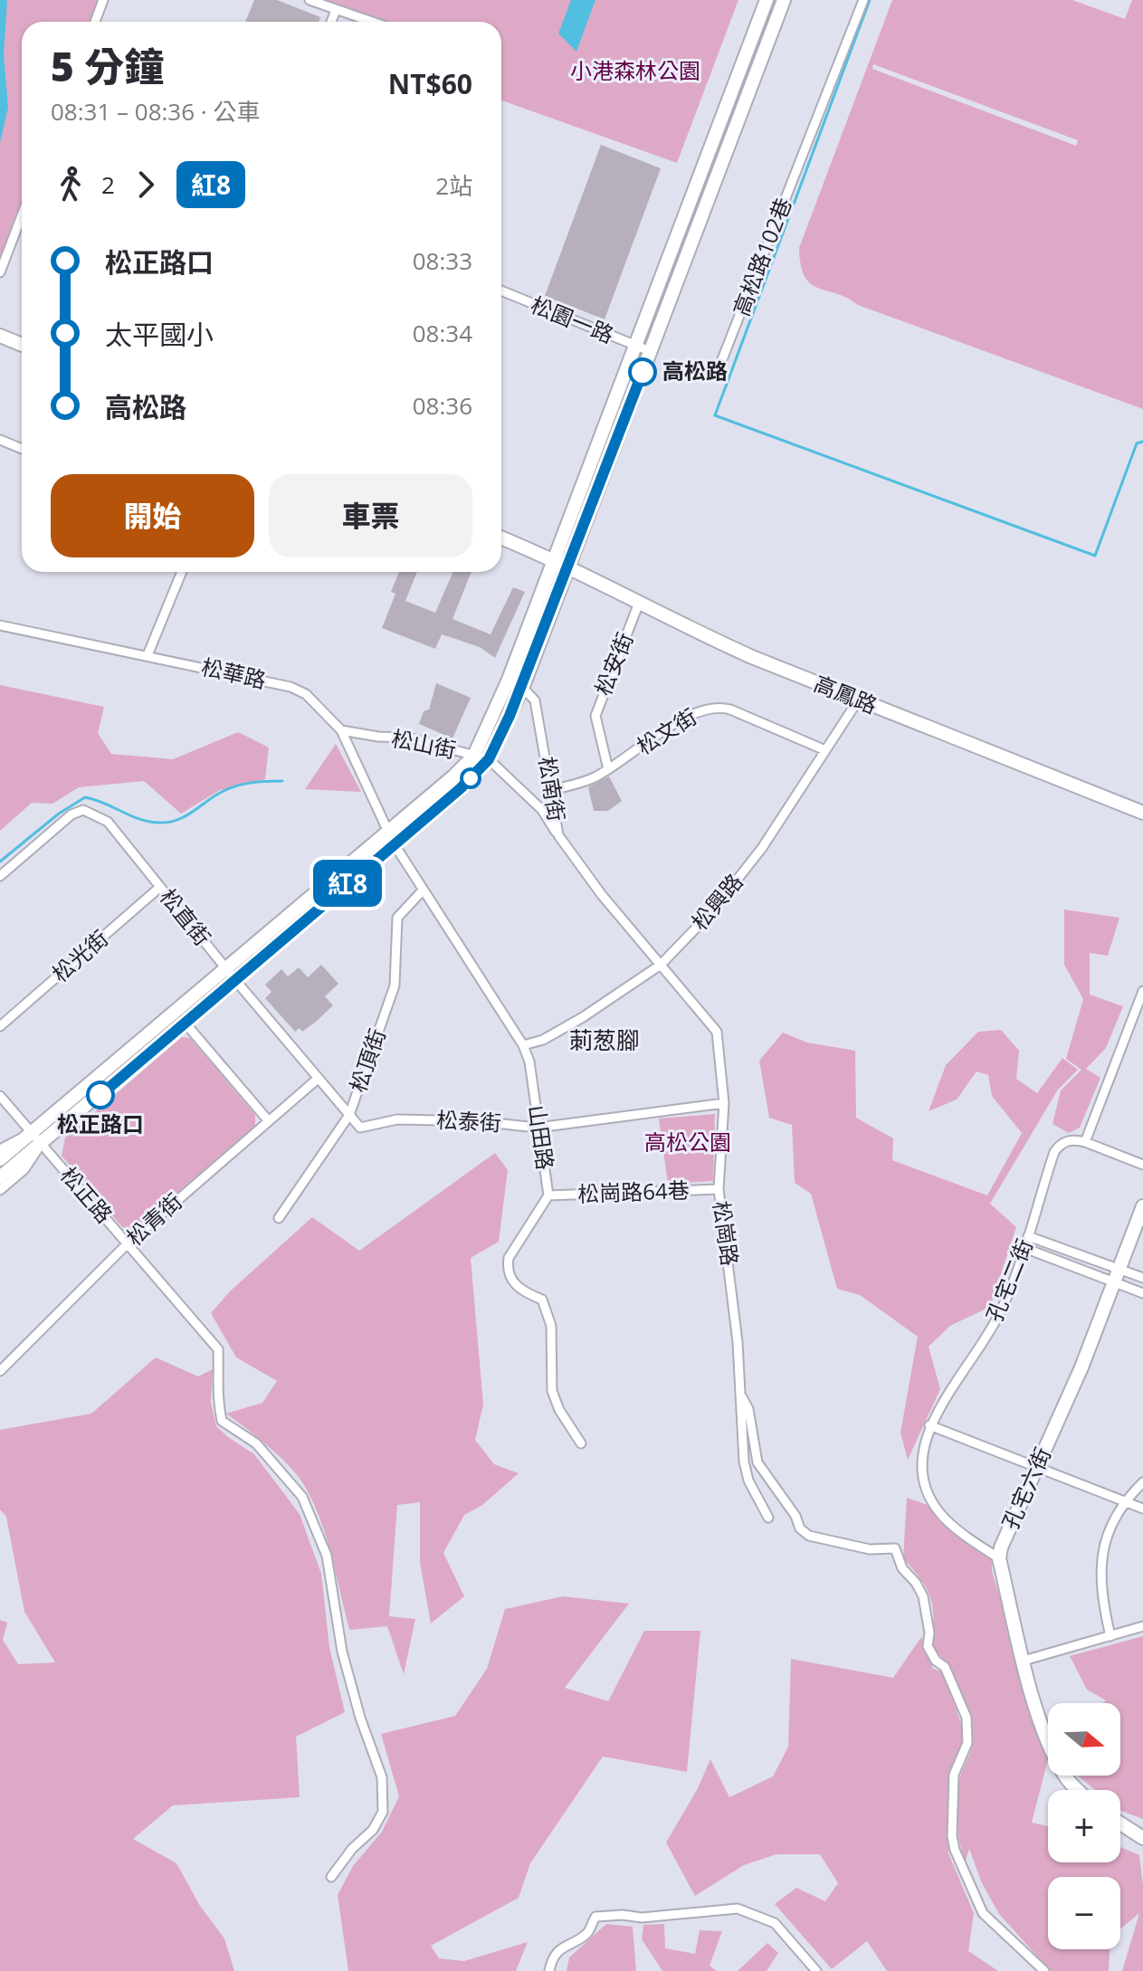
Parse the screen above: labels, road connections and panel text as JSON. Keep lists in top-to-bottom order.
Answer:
{
  "streets": {
    "street": [
      "高松路102巷",
      "松園一路",
      "松安街",
      "松華路",
      "高鳳路",
      "松文街",
      "松山街",
      "松南街",
      "松興路",
      "松直街",
      "松光街",
      "松頂街",
      "松泰街",
      "山田路",
      "松崗路64巷",
      "松正路",
      "松青街",
      "松崗路",
      "孔宅二街",
      "孔宅六街"
    ]
  },
  "crossings": [
    ["松安街", "高鳳路"],
    ["松安街", "松文街"],
    ["松華路", "松山街"],
    ["松華路", "山田路"],
    ["高鳳路", "松興路"],
    ["松文街", "松南街"],
    ["松文街", "松興路"],
    ["松山街", "松南街"],
    ["松南街", "松興路"],
    ["松南街", "松崗路"],
    ["松興路", "山田路"],
    ["松興路", "松崗路"],
    ["松直街", "松光街"],
    ["松直街", "松頂街"],
    ["松直街", "松泰街"],
    ["松直街", "松青街"],
    ["松頂街", "松泰街"],
    ["松頂街", "山田路"],
    ["松泰街", "山田路"],
    ["松泰街", "松崗路"],
    ["山田路", "松崗路64巷"],
    ["松崗路64巷", "松崗路"],
    ["松正路", "松青街"],
    ["孔宅二街", "孔宅六街"]
  ],
  "districts": ["莿葱腳"],
  "parks": ["小港森林公園", "高松公園"],
  "places": ["高松路", "松正路口"],
  "lines": ["bus line 紅8"],
  "north": "right",
  "page": {
    "on_map": "紅8",
    "heading": ["5 分鐘", "08:31 – 08:36 · 公車", "NT$60"],
    "legs": ["2", "紅8", "2站"],
    "list": [
      {
        "name": "松正路口",
        "value": "08:33"
      },
      {
        "name": "太平國小",
        "value": "08:34"
      },
      {
        "name": "高松路",
        "value": "08:36"
      }
    ],
    "buttons": ["開始", "車票"],
    "map_buttons": ["+", "−"]
  }
}
